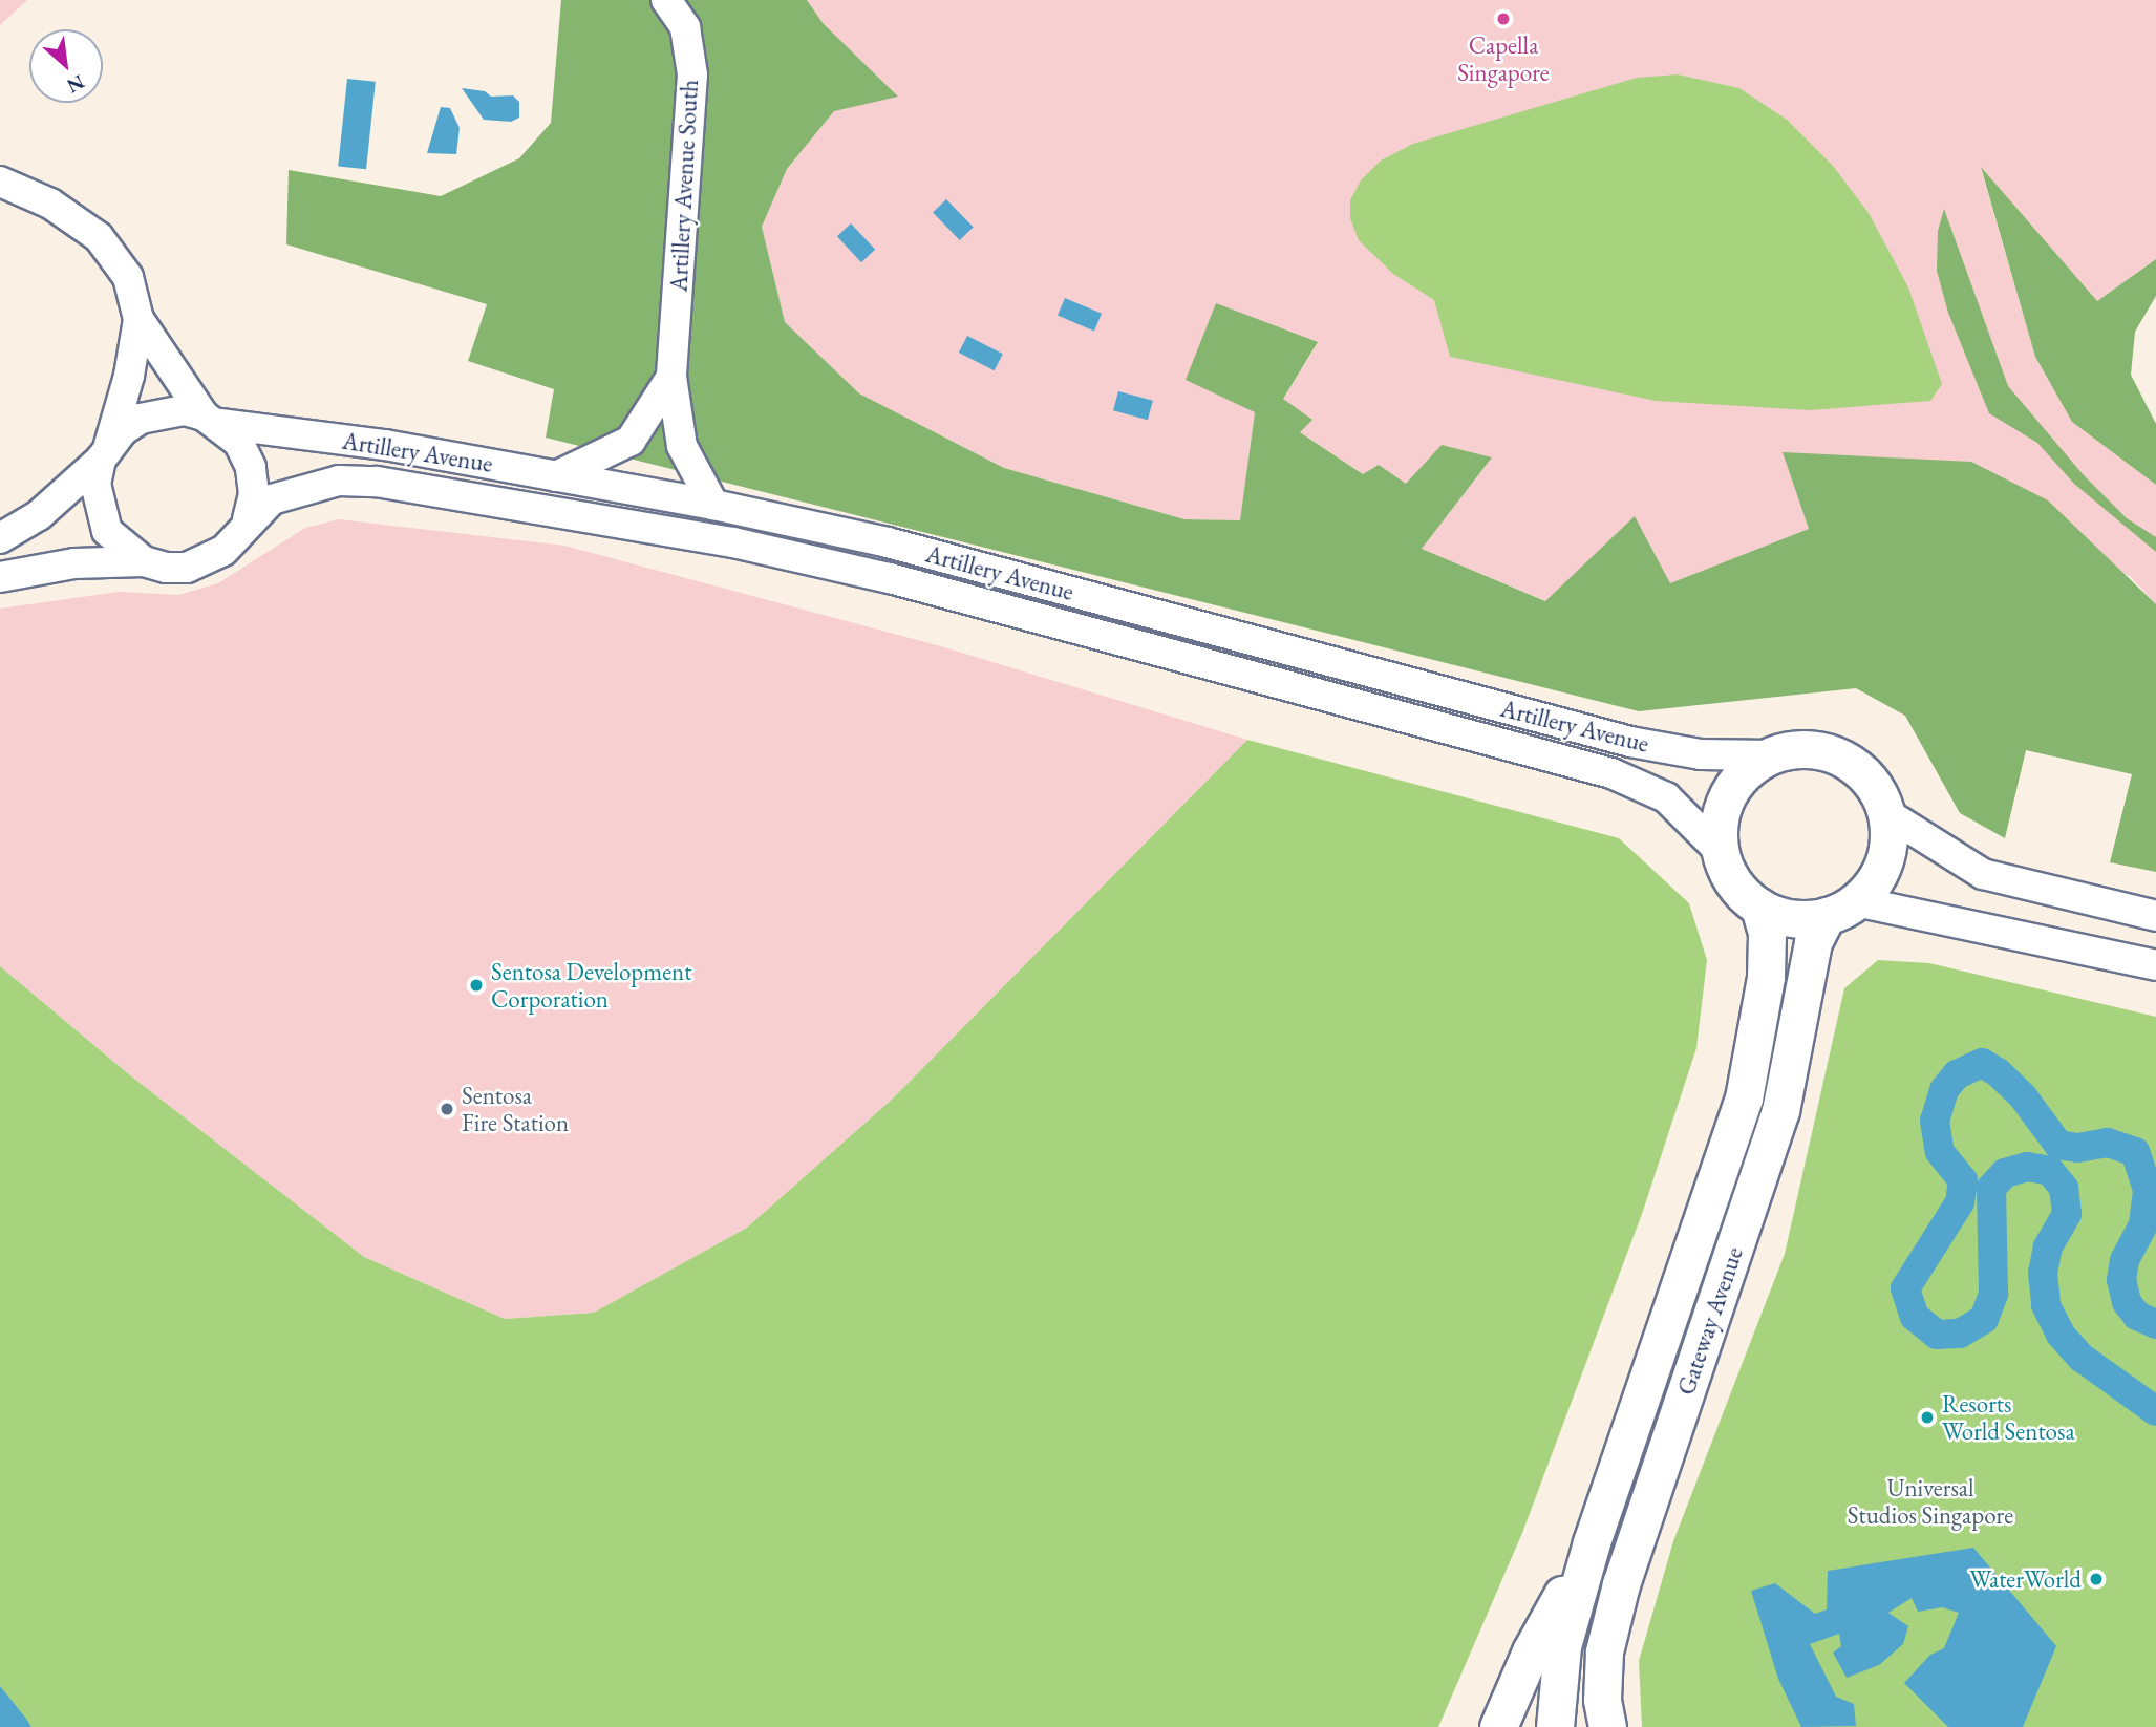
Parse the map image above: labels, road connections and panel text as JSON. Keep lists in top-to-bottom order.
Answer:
{
  "streets": {
    "main road": ["Gateway Avenue"],
    "street": ["Artillery Avenue South", "Artillery Avenue"]
  },
  "crossings": [
    ["Artillery Avenue South", "Artillery Avenue"],
    ["Artillery Avenue", "Gateway Avenue"]
  ],
  "parks": ["Universal Studios Singapore"],
  "places": [
    "Capella Singapore",
    "Sentosa Development Corporation",
    "Sentosa Fire Station",
    "Resorts World Sentosa",
    "WaterWorld"
  ],
  "north": "bottom right"
}
